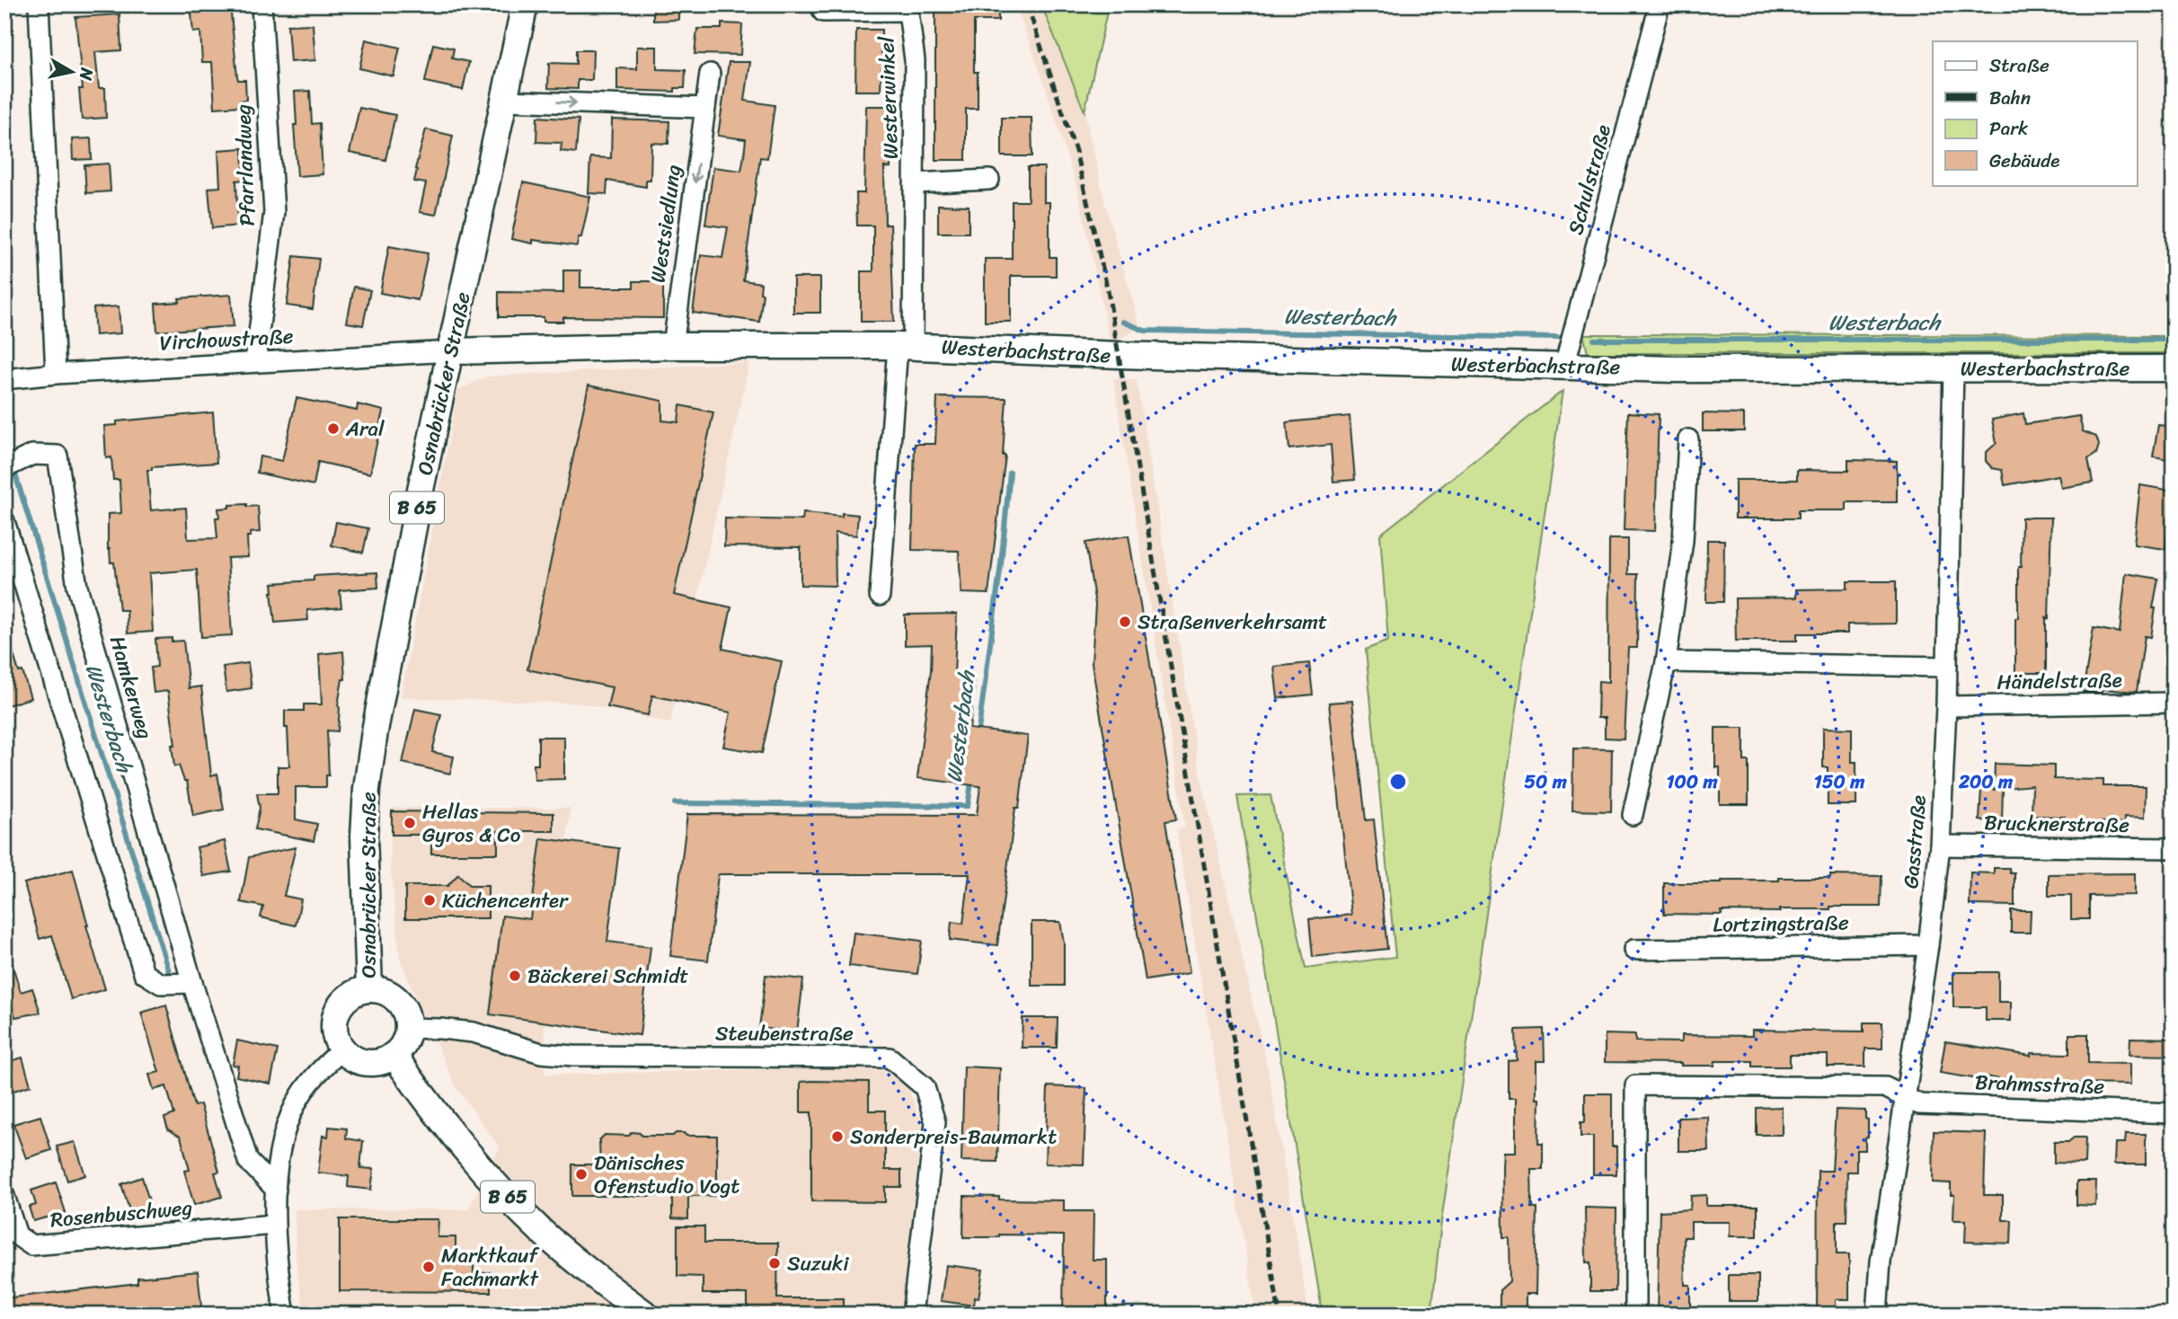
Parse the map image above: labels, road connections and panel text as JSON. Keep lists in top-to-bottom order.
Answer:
{
  "streets": {
    "main road": ["Westerbachstraße", "Osnabrücker Straße", "B 65"],
    "street": [
      "Westerwinkel",
      "Pfarrlandweg",
      "Schulstraße",
      "Westsiedlung",
      "Virchowstraße",
      "Händelstraße",
      "Hamkerweg",
      "Brucknerstraße",
      "Gasstraße",
      "Lortzingstraße",
      "Steubenstraße",
      "Brahmsstraße",
      "Rosenbuschweg"
    ]
  },
  "crossings": [
    ["Westerwinkel", "Westerbachstraße"],
    ["Pfarrlandweg", "Virchowstraße"],
    ["Schulstraße", "Westerbachstraße"],
    ["Westsiedlung", "Westerbachstraße"],
    ["Virchowstraße", "Westerbachstraße"],
    ["Virchowstraße", "Osnabrücker Straße"],
    ["Westerbachstraße", "Osnabrücker Straße"],
    ["Westerbachstraße", "Gasstraße"],
    ["Osnabrücker Straße", "B 65"],
    ["Osnabrücker Straße", "Steubenstraße"],
    ["B 65", "Steubenstraße"],
    ["Händelstraße", "Gasstraße"],
    ["Brucknerstraße", "Gasstraße"],
    ["Gasstraße", "Lortzingstraße"],
    ["Gasstraße", "Brahmsstraße"]
  ],
  "one_way": ["Westsiedlung"],
  "water": ["Westerbach"],
  "places": [
    "Aral",
    "Straßenverkehrsamt",
    "Hellas Gyros & Co",
    "Küchencenter",
    "Bäckerei Schmidt",
    "Sonderpreis-Baumarkt",
    "Dänisches Ofenstudio Vogt",
    "Suzuki",
    "Marktkauf Fachmarkt"
  ],
  "legend": [
    "Straße",
    "Bahn",
    "Park",
    "Gebäude"
  ],
  "north": "right",
  "rings": [
    "50 m",
    "100 m",
    "150 m",
    "200 m"
  ]
}
